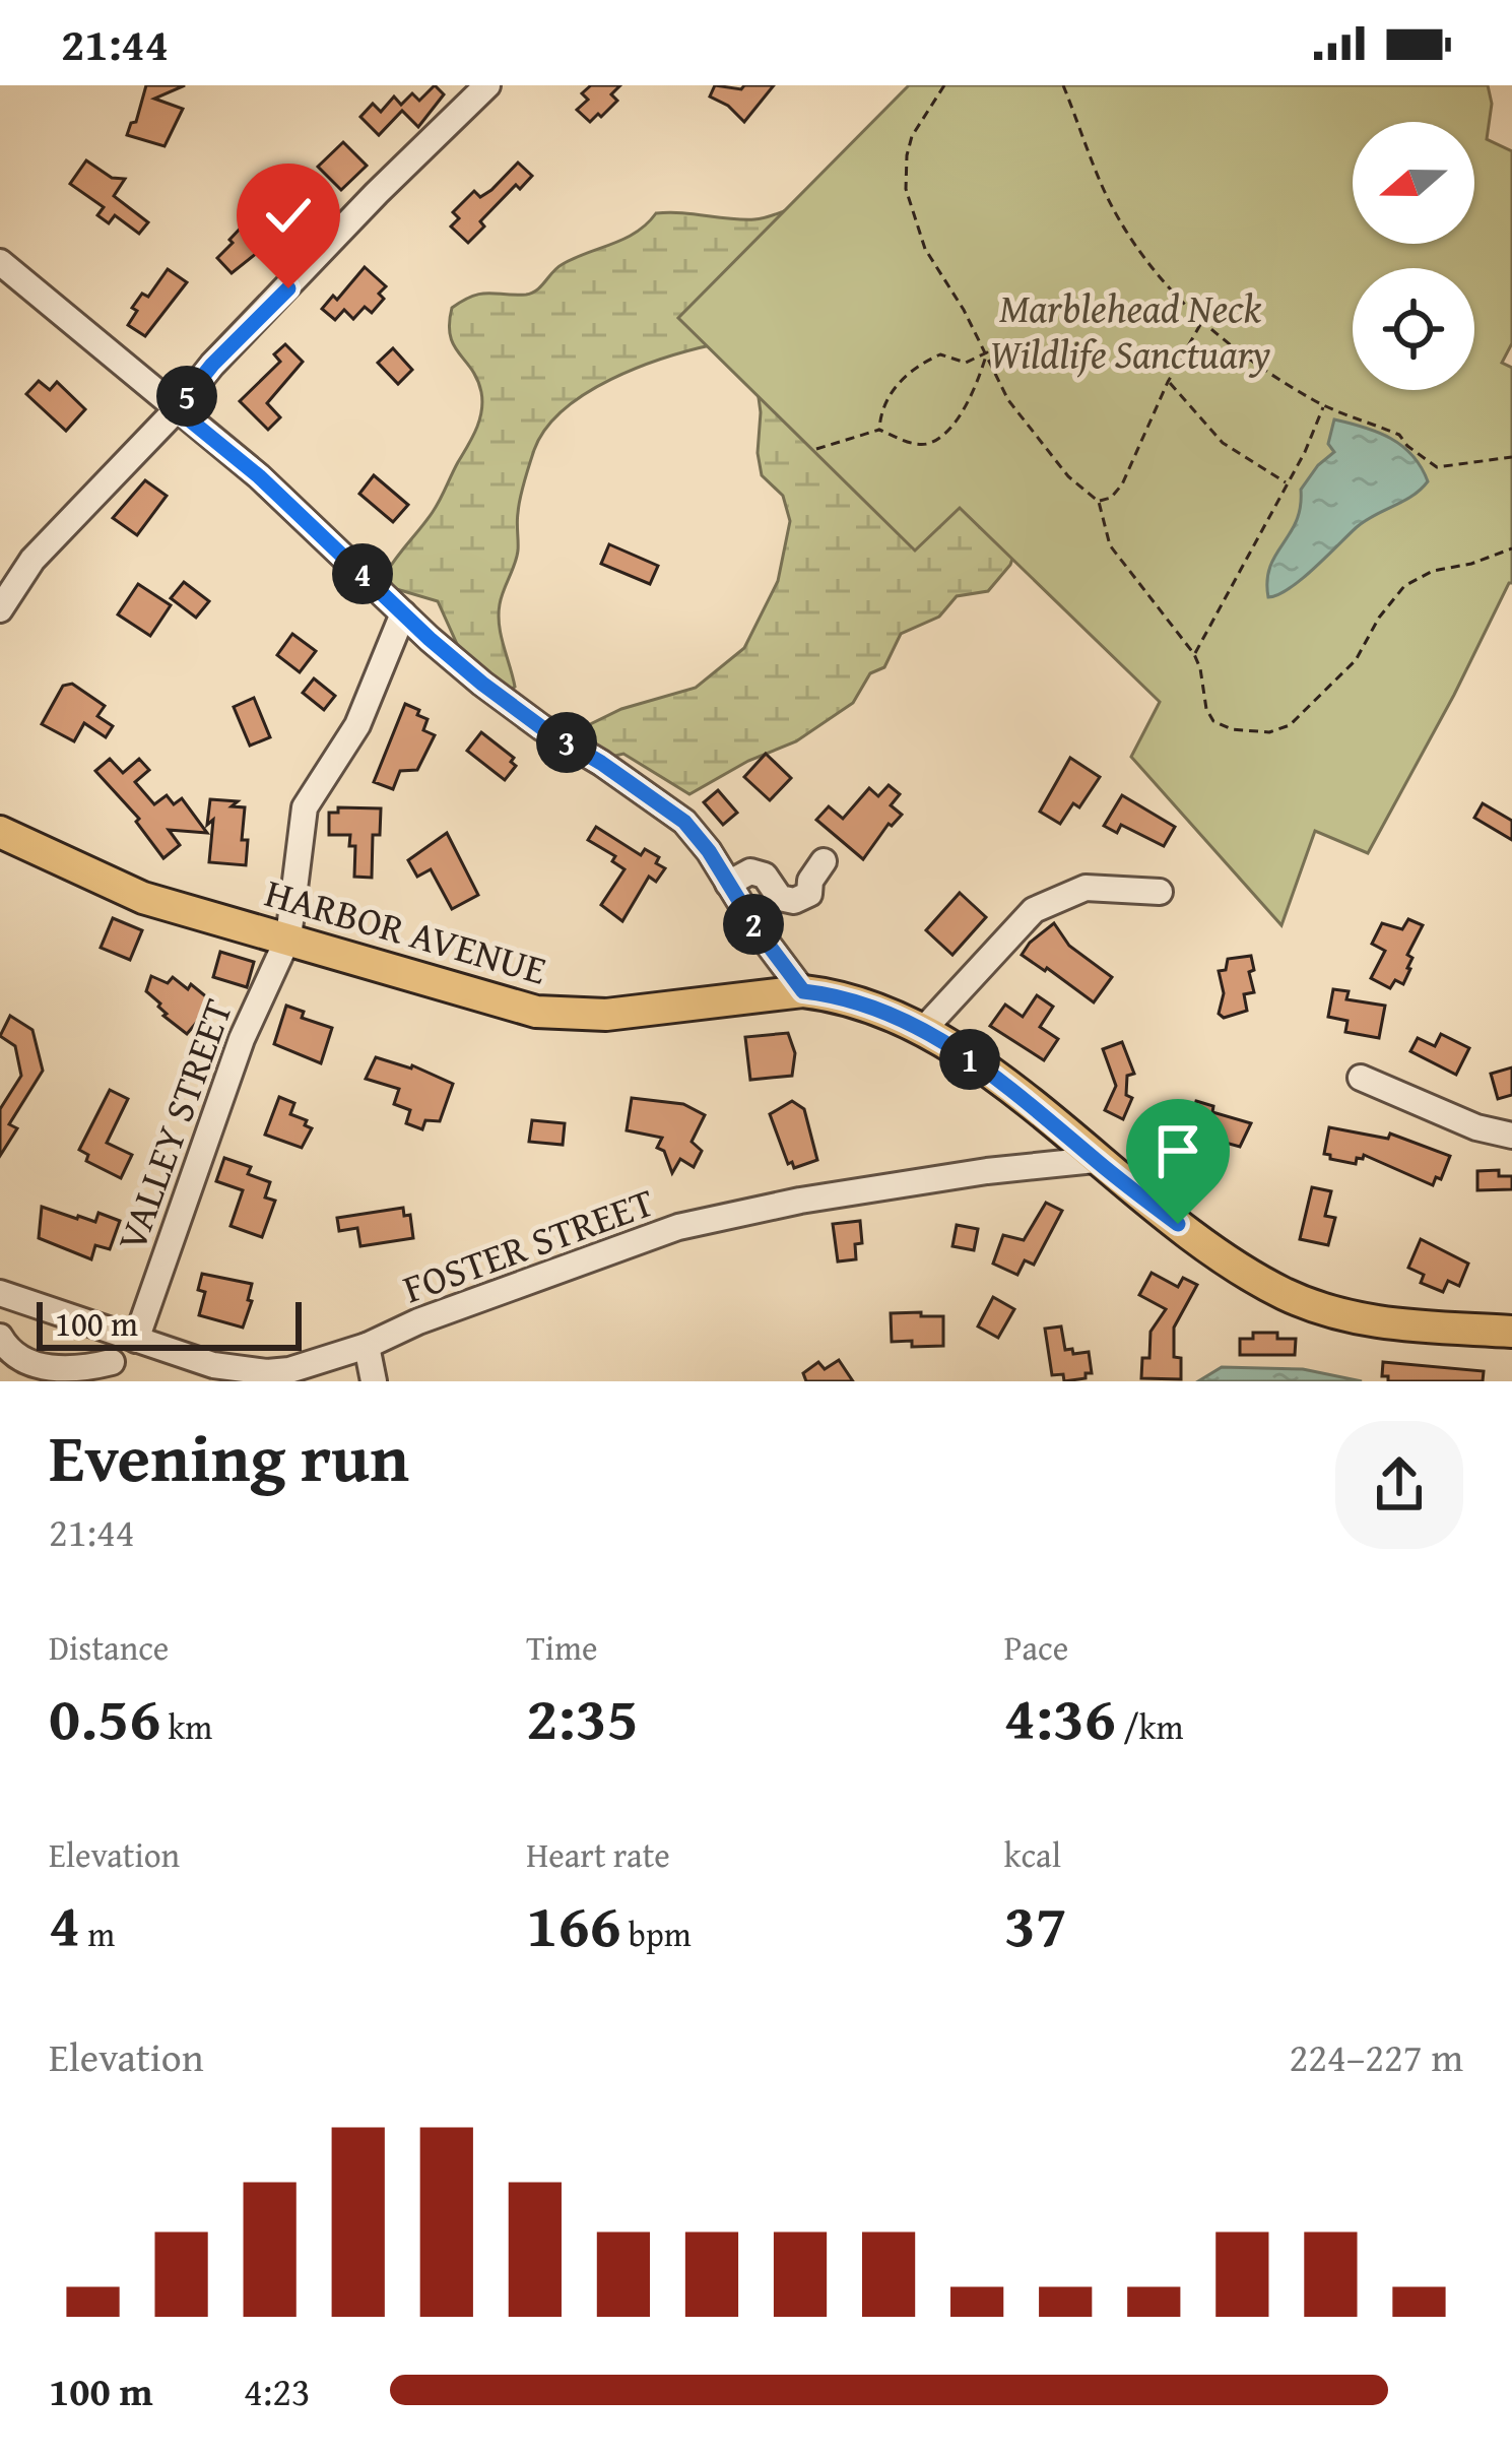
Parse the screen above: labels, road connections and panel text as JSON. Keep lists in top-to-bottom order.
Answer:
{
  "streets": {
    "main road": ["HARBOR AVENUE"],
    "street": ["VALLEY STREET", "FOSTER STREET"]
  },
  "crossings": [
    ["HARBOR AVENUE", "VALLEY STREET"],
    ["HARBOR AVENUE", "FOSTER STREET"],
    ["VALLEY STREET", "FOSTER STREET"]
  ],
  "parks": ["Marblehead Neck Wildlife Sanctuary"],
  "scale_bar": "100 m",
  "north": "left",
  "page": {
    "status": "21:44",
    "pins": [
      "5",
      "4",
      "3",
      "2",
      "1"
    ],
    "scale": "100 m",
    "heading": ["Evening run", "21:44"],
    "stats": [
      ["Distance", "0.56 km"],
      ["Time", "2:35"],
      ["Pace", "4:36 /km"],
      ["Elevation", "4 m"],
      ["Heart rate", "166 bpm"],
      ["kcal", "37"]
    ],
    "chart": ["Elevation", "224–227 m"],
    "list": [
      {
        "name": "100 m",
        "note": "4:23"
      }
    ]
  }
}
